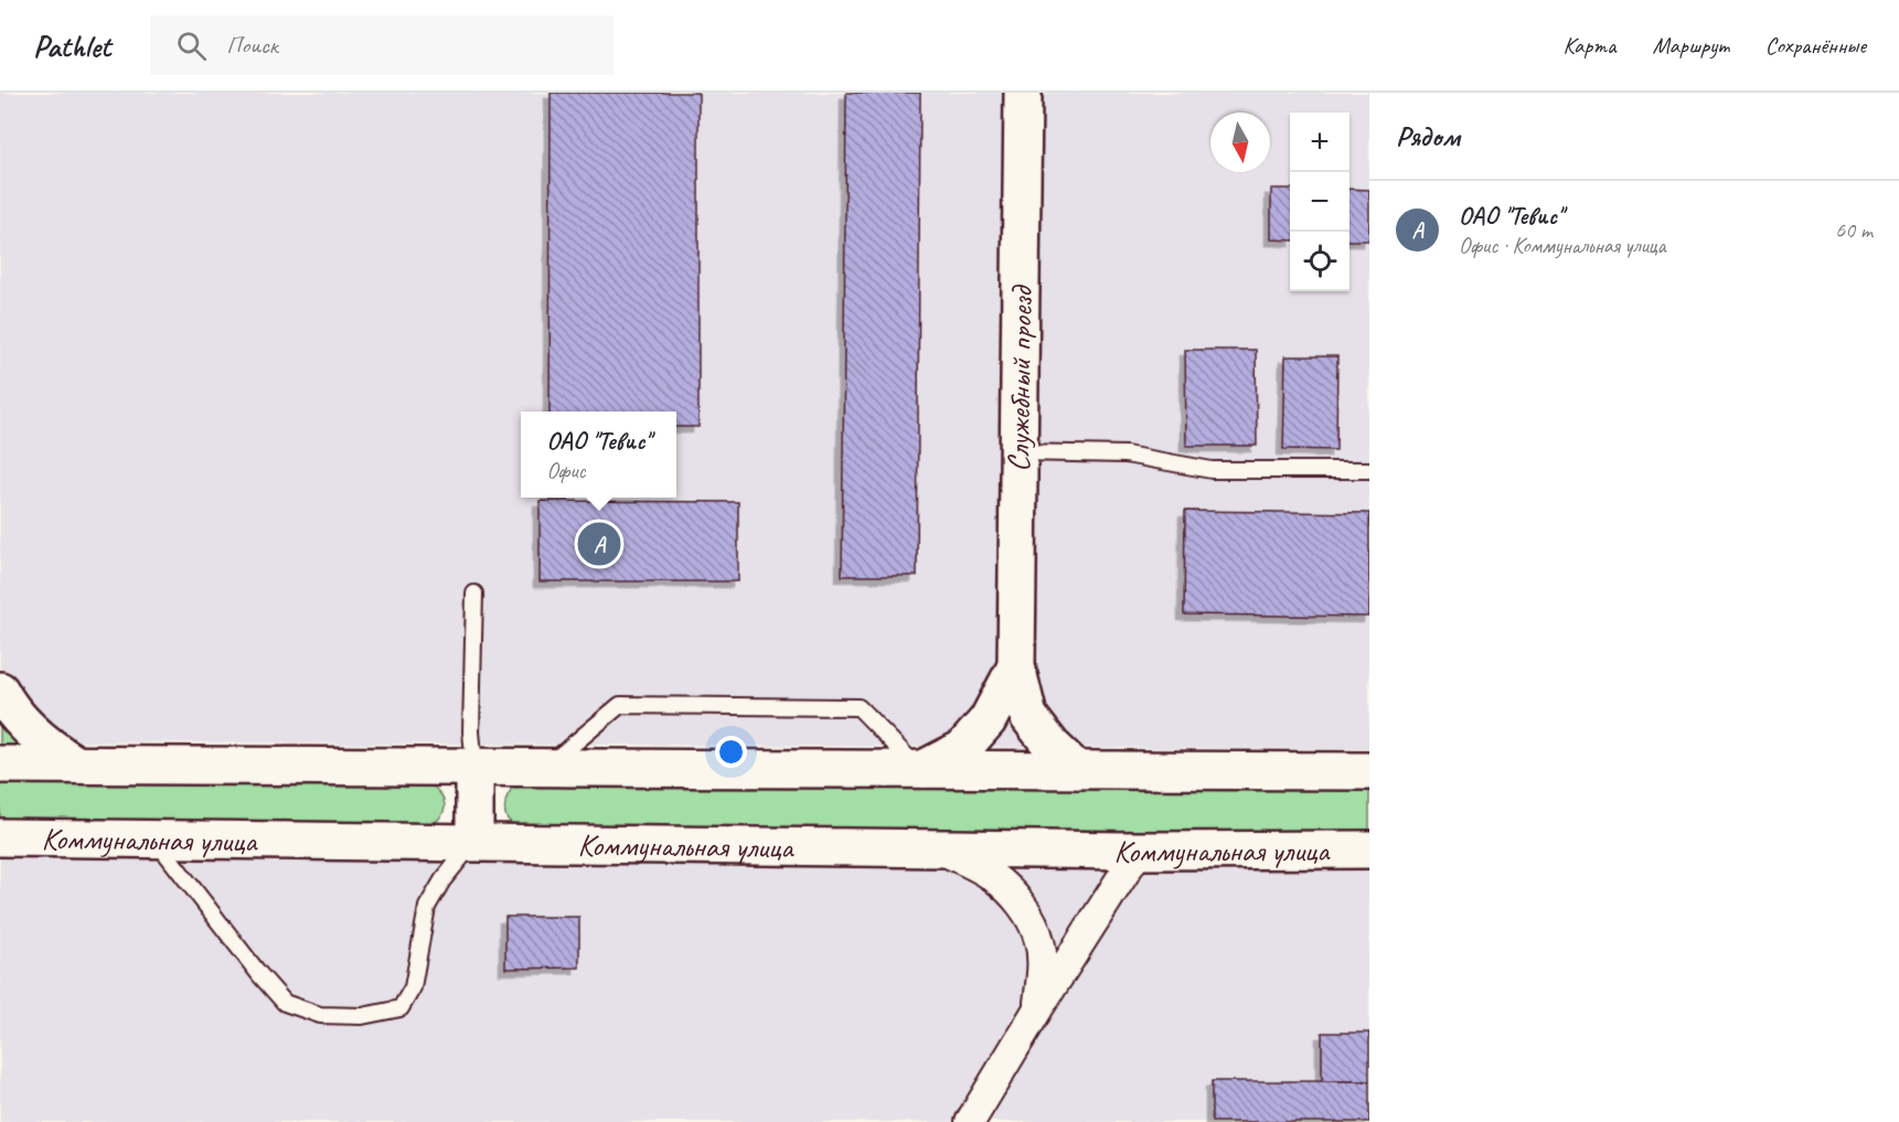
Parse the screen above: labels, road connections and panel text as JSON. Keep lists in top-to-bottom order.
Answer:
{
  "streets": {
    "main road": ["Служебный проезд", "Коммунальная улица"]
  },
  "north": "bottom",
  "page": {
    "header": "Pathlet",
    "search": "Поиск",
    "nav": ["Карта", "Маршрут", "Сохранённые"],
    "heading": "Рядом",
    "map_buttons": ["+", "−"],
    "list": [
      {
        "mark": "A",
        "name": "ОАО \"Тевис\"",
        "note": "Офис · Коммунальная улица",
        "value": "60 m"
      }
    ],
    "popup": ["ОАО \"Тевис\"", "Офис"],
    "pins": "A"
  }
}
